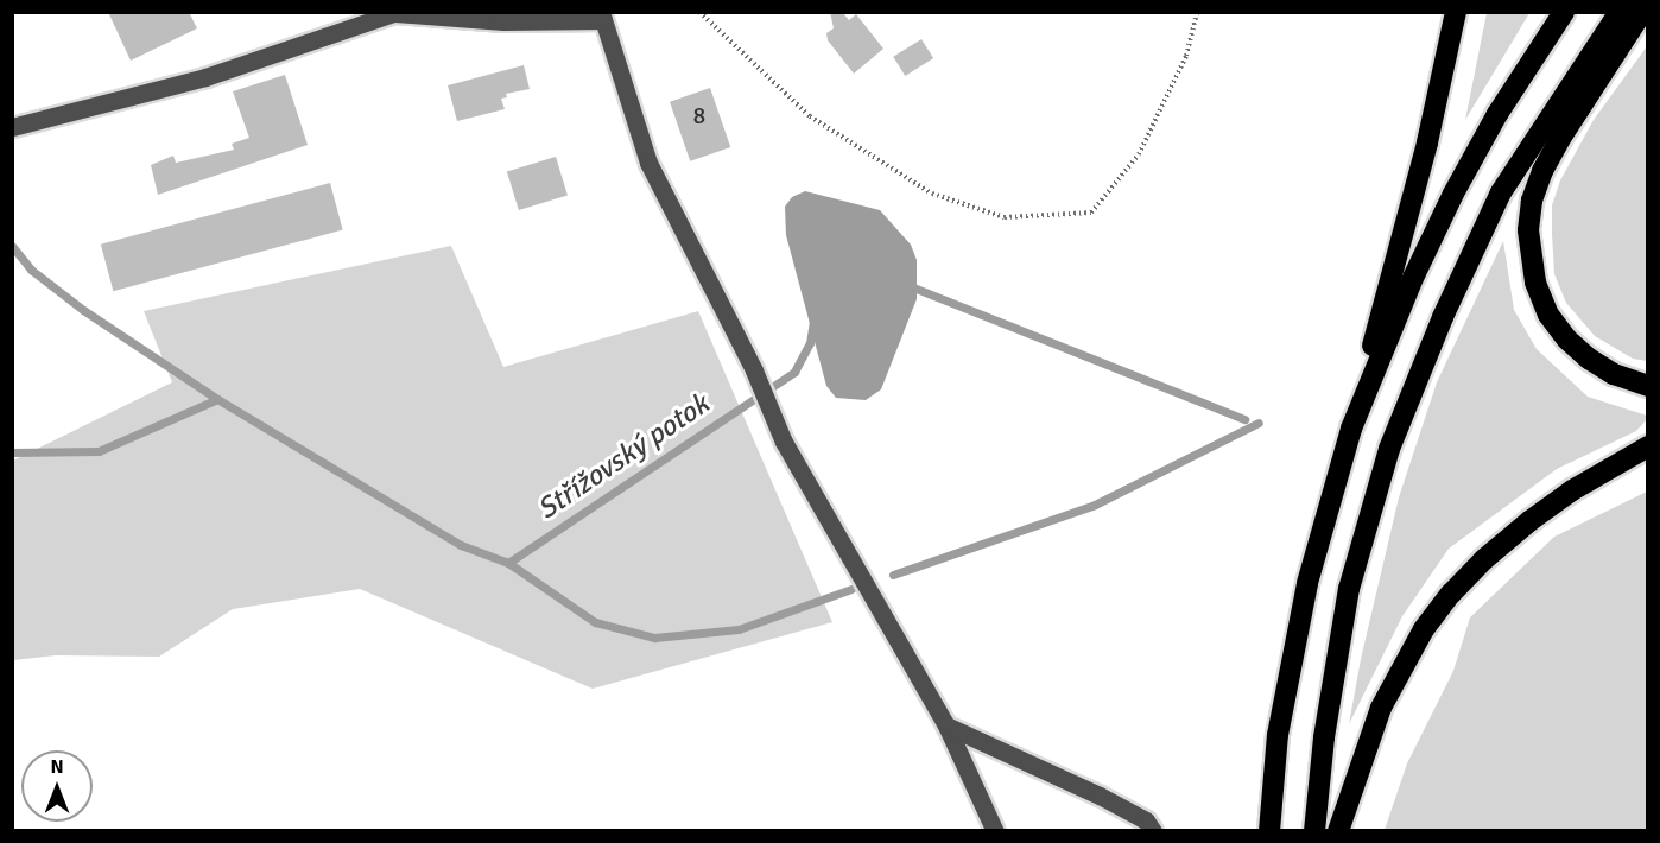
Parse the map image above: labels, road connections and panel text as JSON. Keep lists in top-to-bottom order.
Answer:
{
  "water": ["Střížovský potok"],
  "house_numbers": ["8"],
  "north": "top"
}
